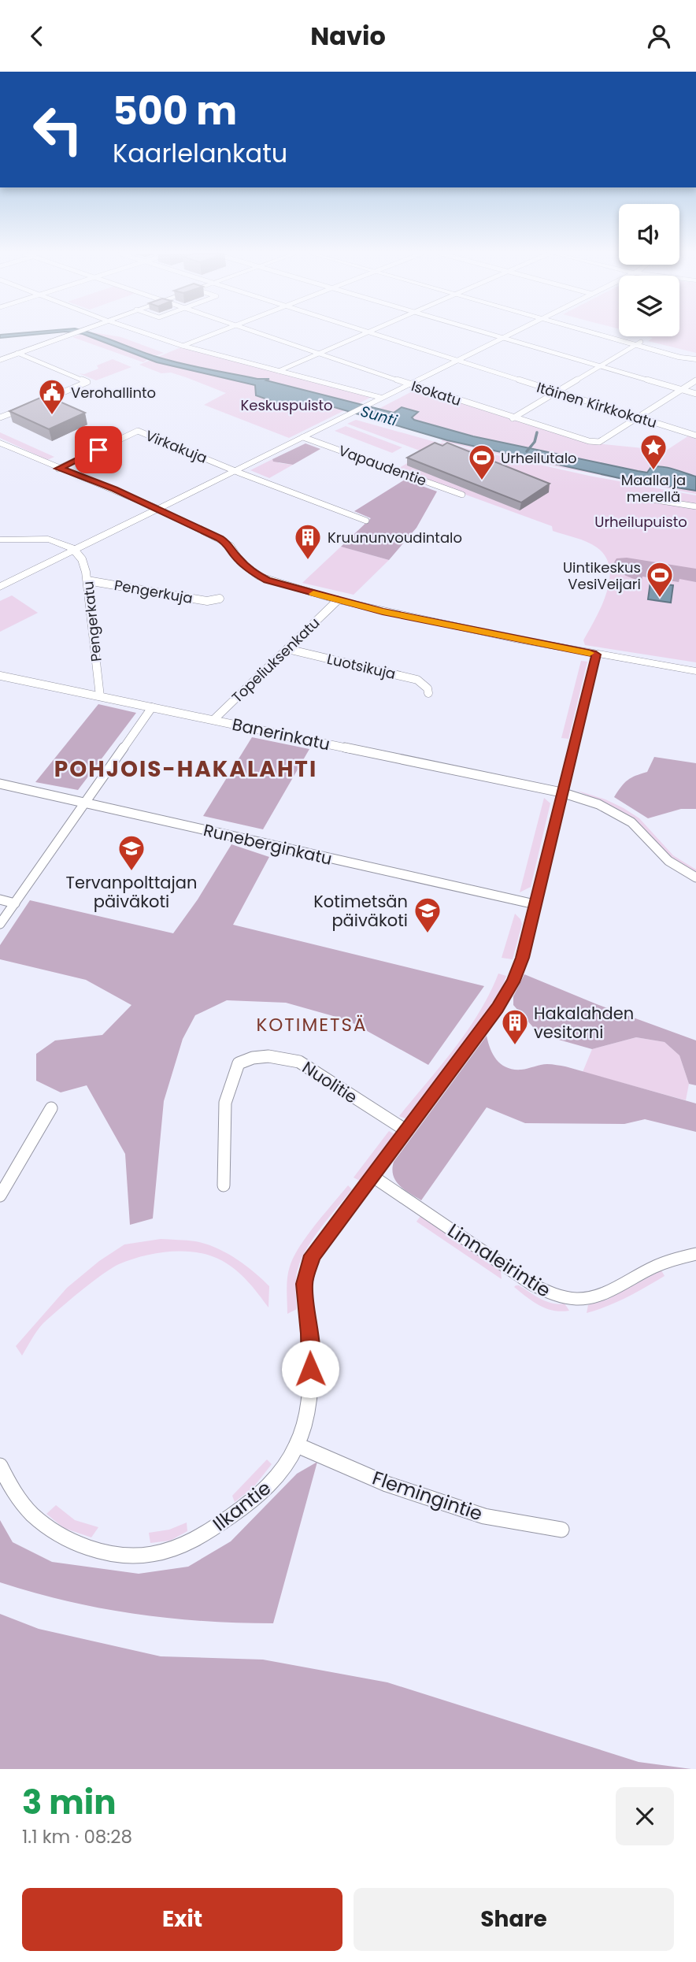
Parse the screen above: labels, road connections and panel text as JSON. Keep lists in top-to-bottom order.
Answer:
{
  "streets": {
    "street": [
      "Isokatu",
      "Itäinen Kirkkokatu",
      "Virkakuja",
      "Vapaudentie",
      "Pengerkuja",
      "Pengerkatu",
      "Topeliuksenkatu",
      "Luotsikuja",
      "Banerinkatu",
      "Runeberginkatu",
      "Nuolitie",
      "Linnaleirintie",
      "Flemingintie",
      "Ilkantie"
    ]
  },
  "crossings": [
    ["Isokatu", "Itäinen Kirkkokatu"],
    ["Pengerkuja", "Pengerkatu"],
    ["Pengerkatu", "Banerinkatu"],
    ["Topeliuksenkatu", "Luotsikuja"],
    ["Topeliuksenkatu", "Banerinkatu"],
    ["Banerinkatu", "Ilkantie"],
    ["Runeberginkatu", "Ilkantie"],
    ["Nuolitie", "Ilkantie"],
    ["Linnaleirintie", "Ilkantie"],
    ["Flemingintie", "Ilkantie"]
  ],
  "districts": ["POHJOIS-HAKALAHTI", "KOTIMETSÄ"],
  "water": ["Sunti"],
  "parks": ["Keskuspuisto", "Urheilupuisto"],
  "places": {
    "public building": ["Verohallinto"],
    "place": ["Maalla ja merellä"],
    "sports": ["Urheilutalo", "Uintikeskus VesiVeijari"],
    "building": ["Kruununvoudintalo", "Hakalahden vesitorni"],
    "school or university": ["Tervanpolttajan päiväkoti", "Kotimetsän päiväkoti"]
  },
  "page": {
    "header": "Navio",
    "turn": ["500 m", "Kaarlelankatu"],
    "heading": ["3 min", "1.1 km · 08:28"],
    "buttons": ["Exit", "Share"]
  }
}
